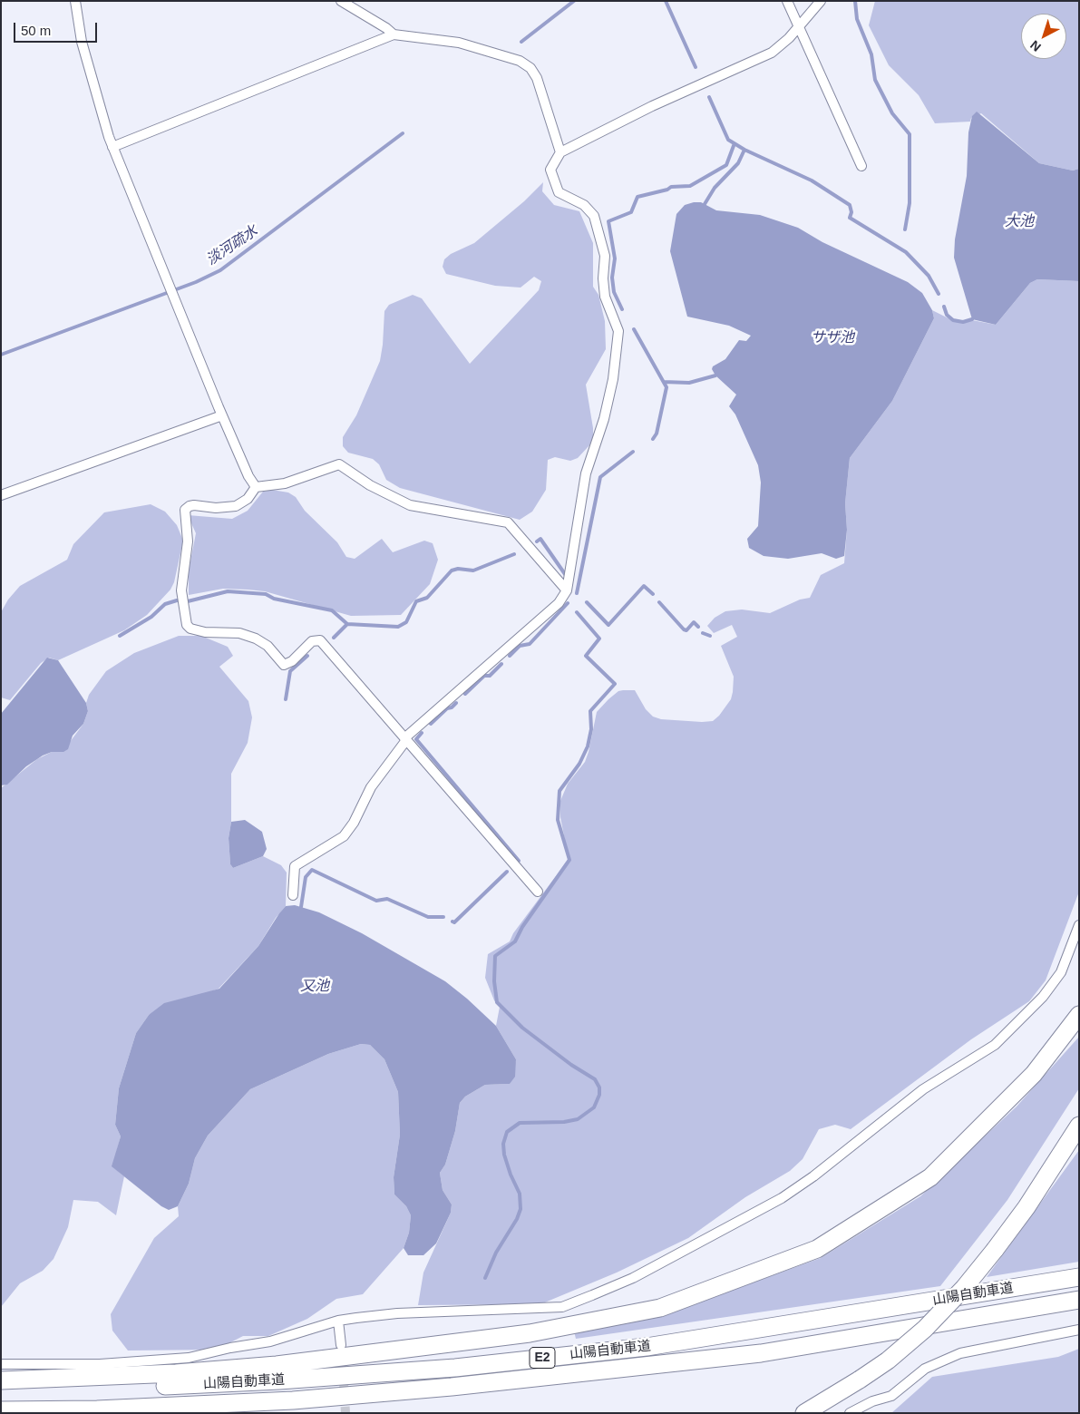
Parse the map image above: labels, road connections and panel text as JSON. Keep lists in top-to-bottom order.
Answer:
{
  "streets": {
    "highway": ["山陽自動車道", "E2"]
  },
  "water": [
    "大池",
    "淡河疏水",
    "サザ池",
    "又池"
  ],
  "scale_bar": "50 m",
  "north": "bottom left"
}
